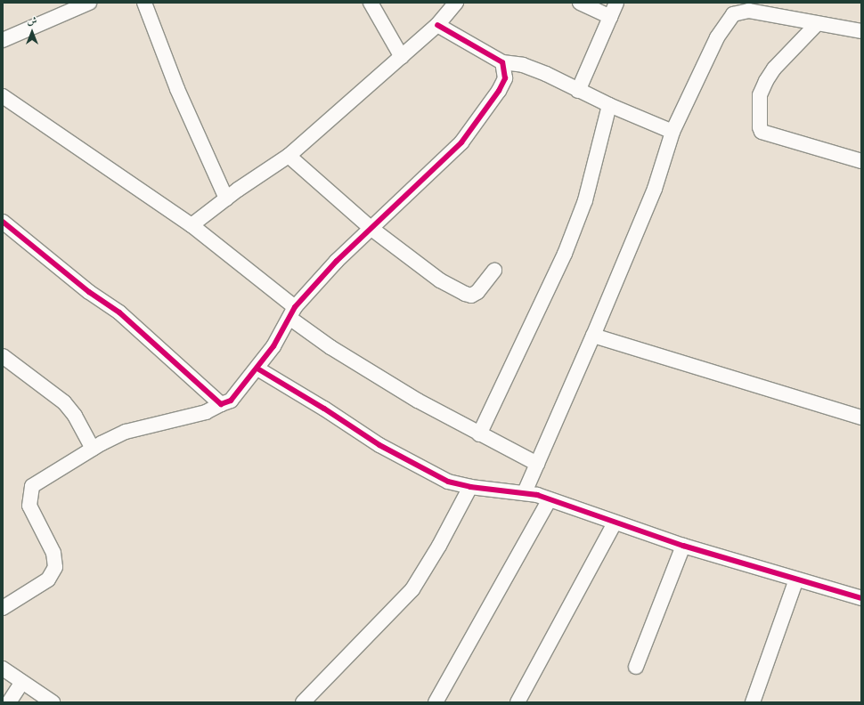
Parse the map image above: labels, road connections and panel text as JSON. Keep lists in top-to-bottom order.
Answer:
{
  "north": "top"
}
